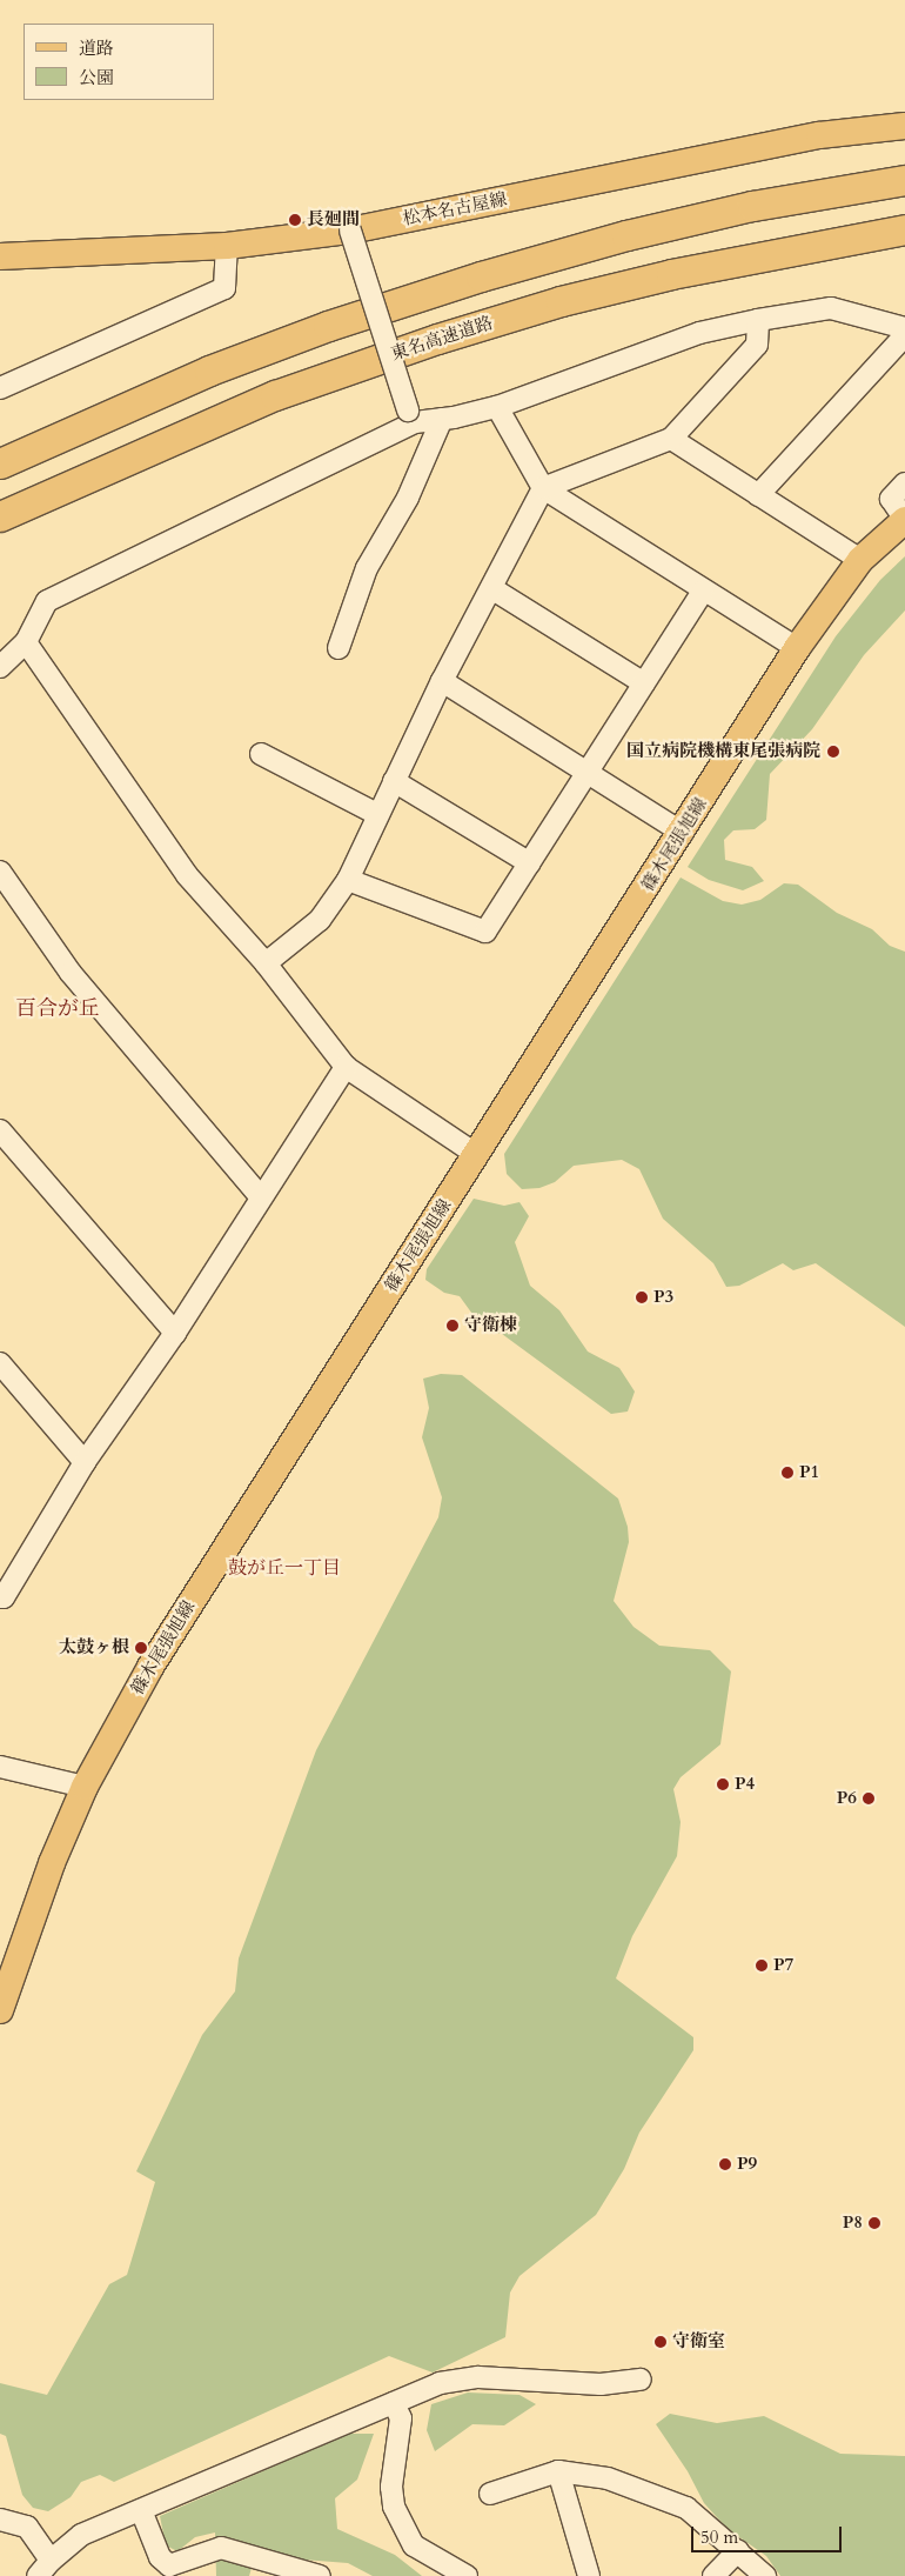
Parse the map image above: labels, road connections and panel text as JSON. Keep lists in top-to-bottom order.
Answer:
{
  "streets": {
    "highway": ["東名高速道路"],
    "main road": ["松本名古屋線", "篠木尾張旭線"]
  },
  "districts": ["百合が丘", "鼓が丘一丁目"],
  "places": [
    "長廻間",
    "国立病院機構東尾張病院",
    "P3",
    "守衛棟",
    "P1",
    "太鼓ヶ根",
    "P4",
    "P6",
    "P7",
    "P9",
    "P8",
    "守衛室"
  ],
  "legend": ["道路", "公園"],
  "scale_bar": "50 m"
}
